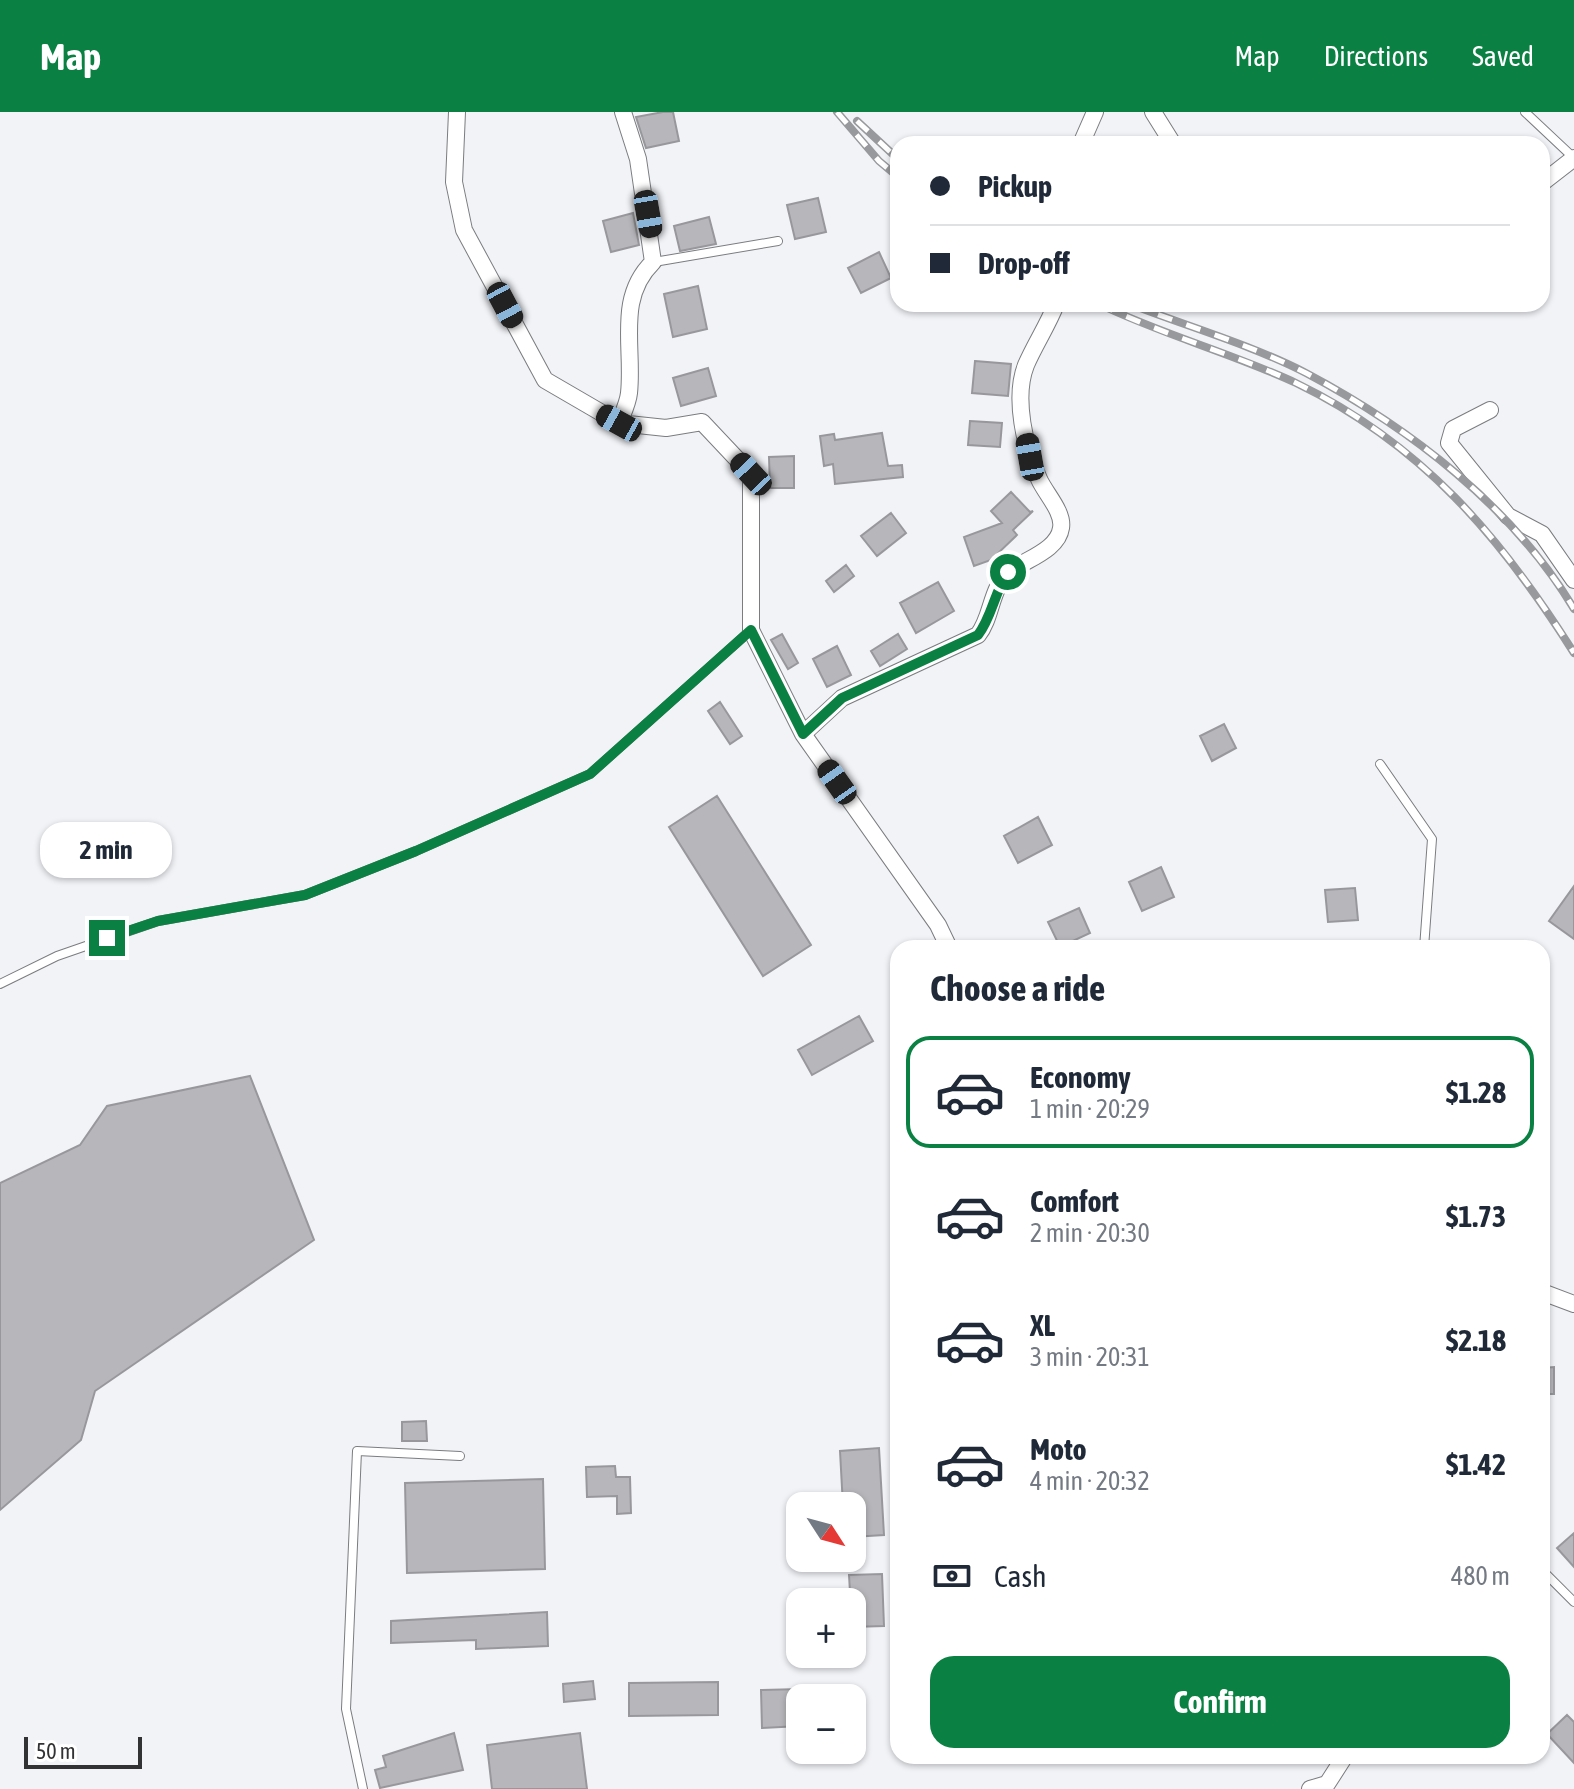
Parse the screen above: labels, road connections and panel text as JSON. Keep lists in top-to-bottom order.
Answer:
{
  "scale_bar": "50 m",
  "north": "bottom right",
  "page": {
    "header": "Map",
    "nav": ["Map", "Directions", "Saved"],
    "banner": ["Pickup", "Drop-off"],
    "bubble": "2 min",
    "heading": "Choose a ride",
    "list": [
      {
        "name": "Economy",
        "note": "1 min · 20:29",
        "value": "$1.28"
      },
      {
        "name": "Comfort",
        "note": "2 min · 20:30",
        "value": "$1.73"
      },
      {
        "name": "XL",
        "note": "3 min · 20:31",
        "value": "$2.18"
      },
      {
        "name": "Moto",
        "note": "4 min · 20:32",
        "value": "$1.42"
      }
    ],
    "map_buttons": ["+", "−"],
    "pay": ["Cash", "480 m"],
    "buttons": "Confirm",
    "scale": "50 m"
  }
}
